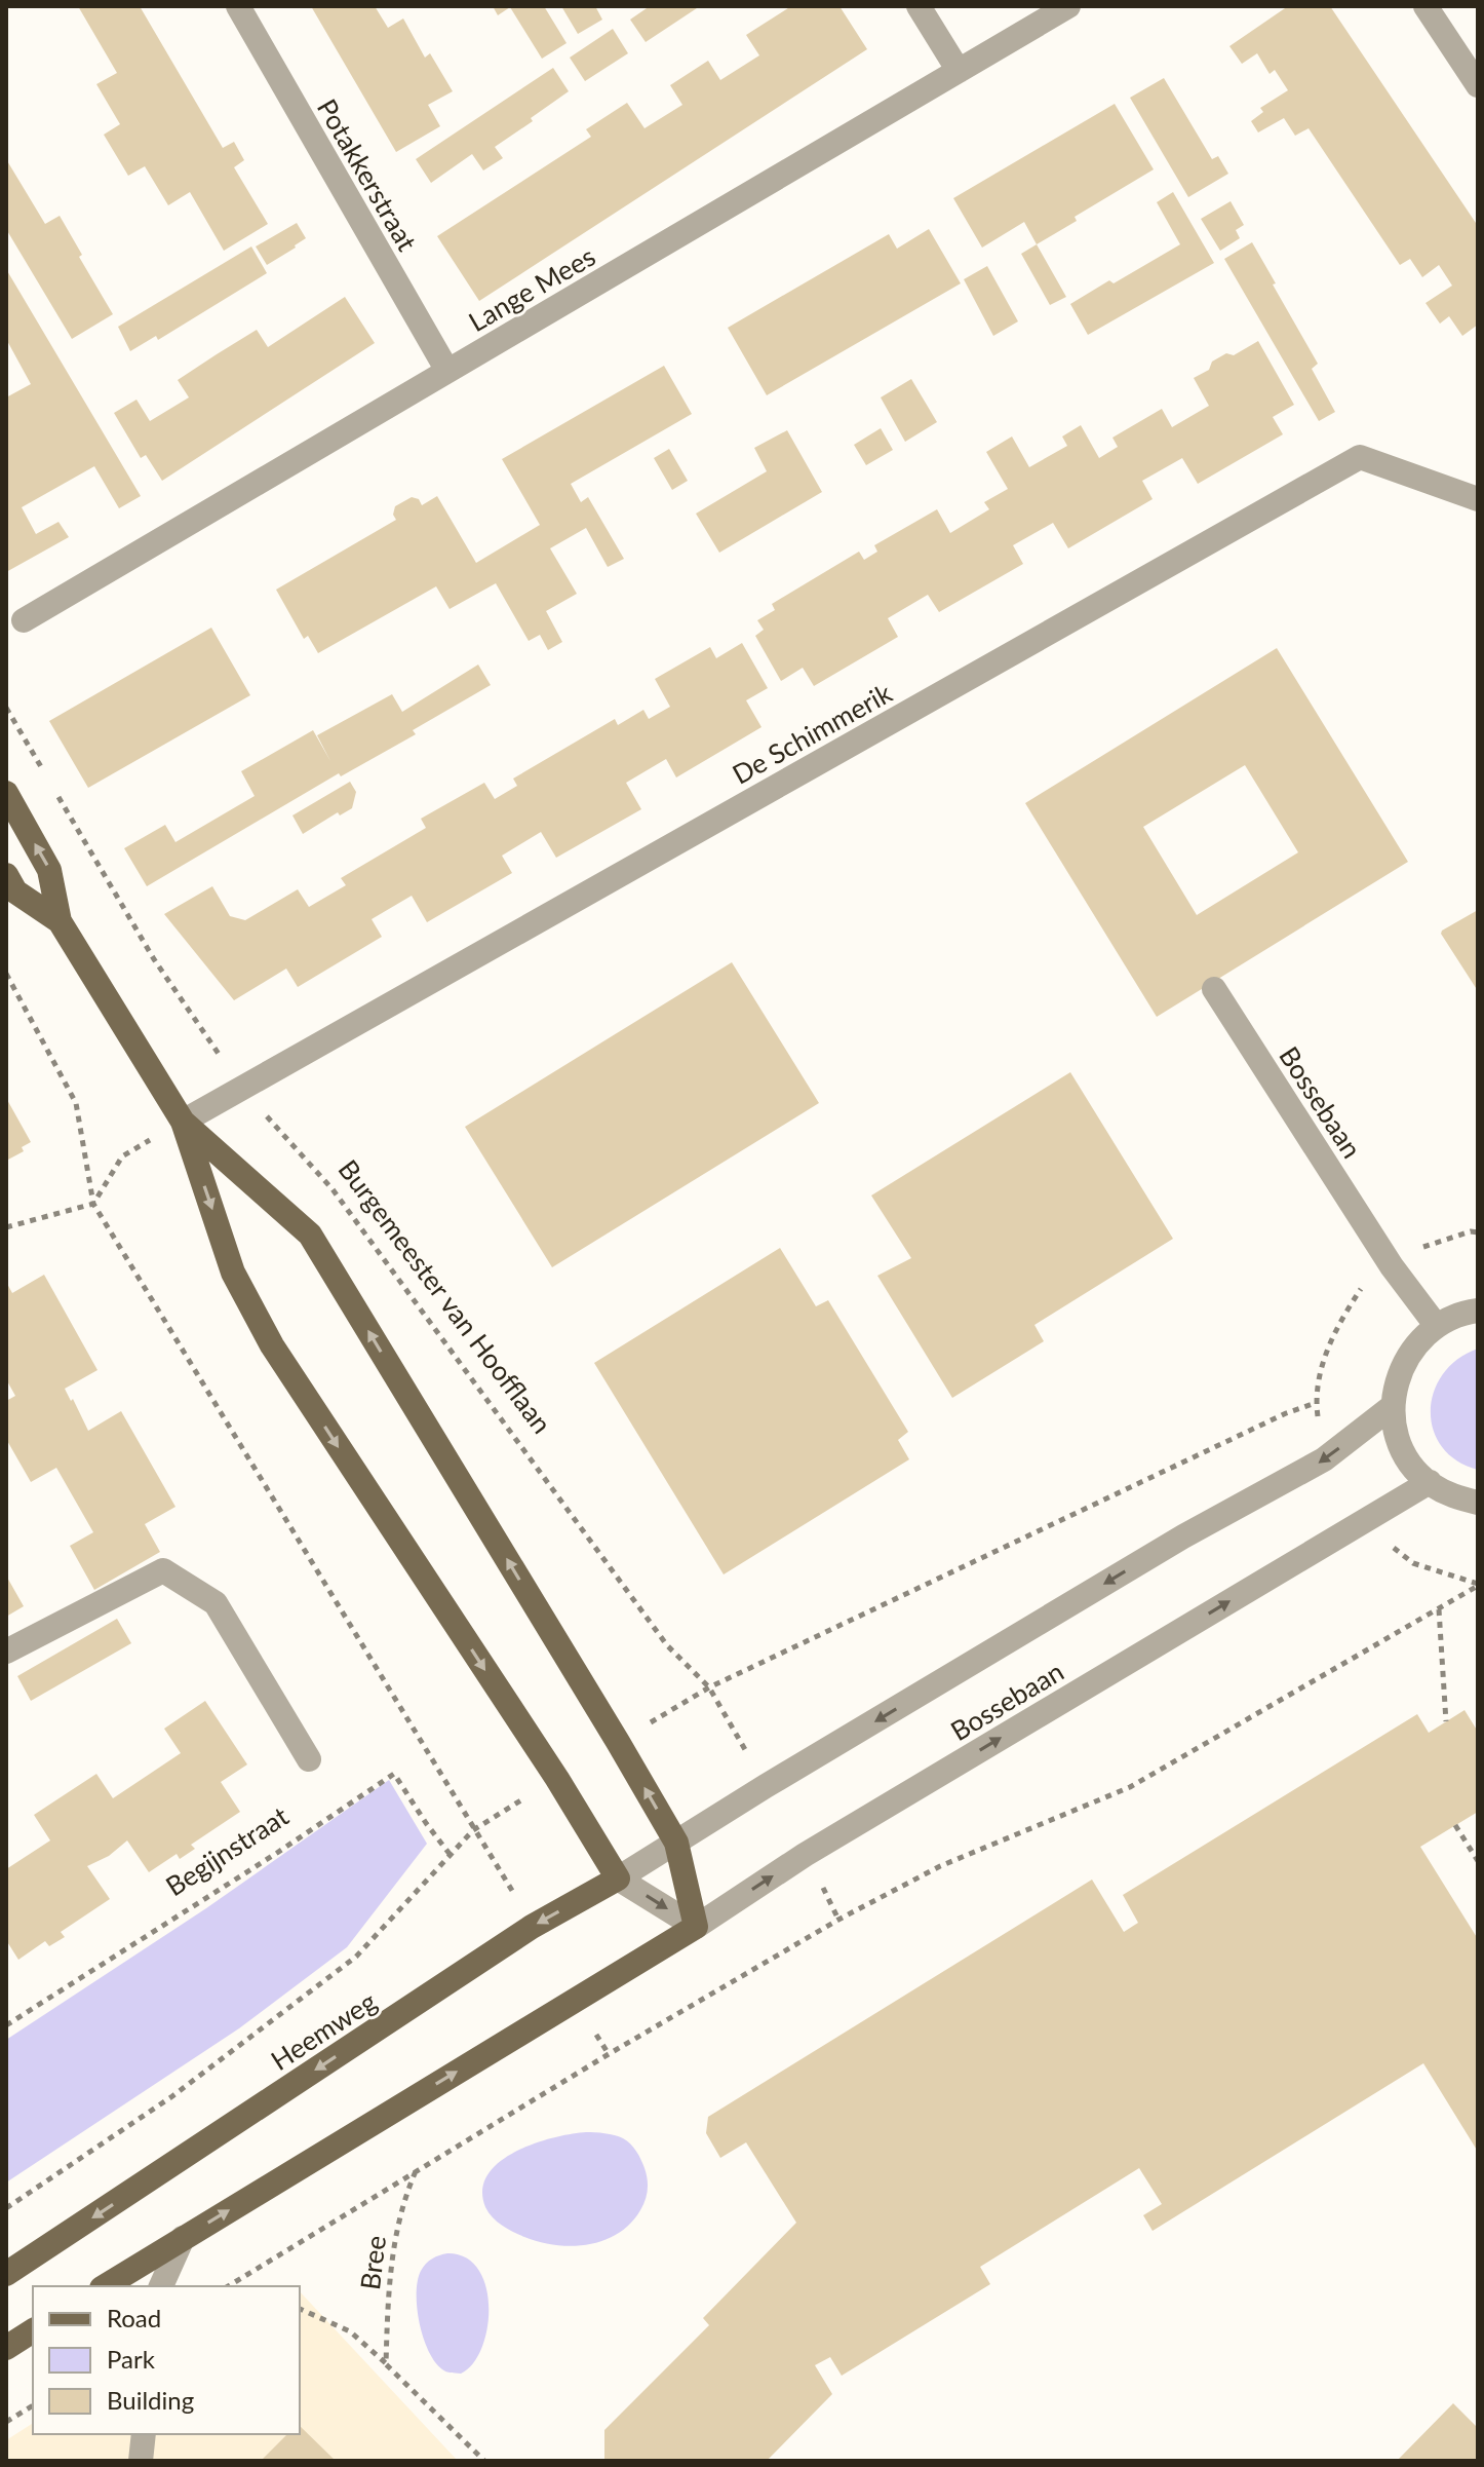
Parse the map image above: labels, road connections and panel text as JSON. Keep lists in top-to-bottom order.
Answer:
{
  "streets": {
    "main road": ["Heemweg"],
    "street": [
      "Potakkerstraat",
      "Lange Mees",
      "De Schimmerik",
      "Bossebaan"
    ],
    "path": ["Burgemeester van Hoofflaan", "Begijnstraat", "Bree"]
  },
  "crossings": [
    ["Potakkerstraat", "Lange Mees"],
    ["De Schimmerik", "Burgemeester van Hoofflaan"],
    ["Bossebaan", "Burgemeester van Hoofflaan"],
    ["Bossebaan", "Heemweg"],
    ["Begijnstraat", "Heemweg"]
  ],
  "legend": ["Road", "Park", "Building"]
}
